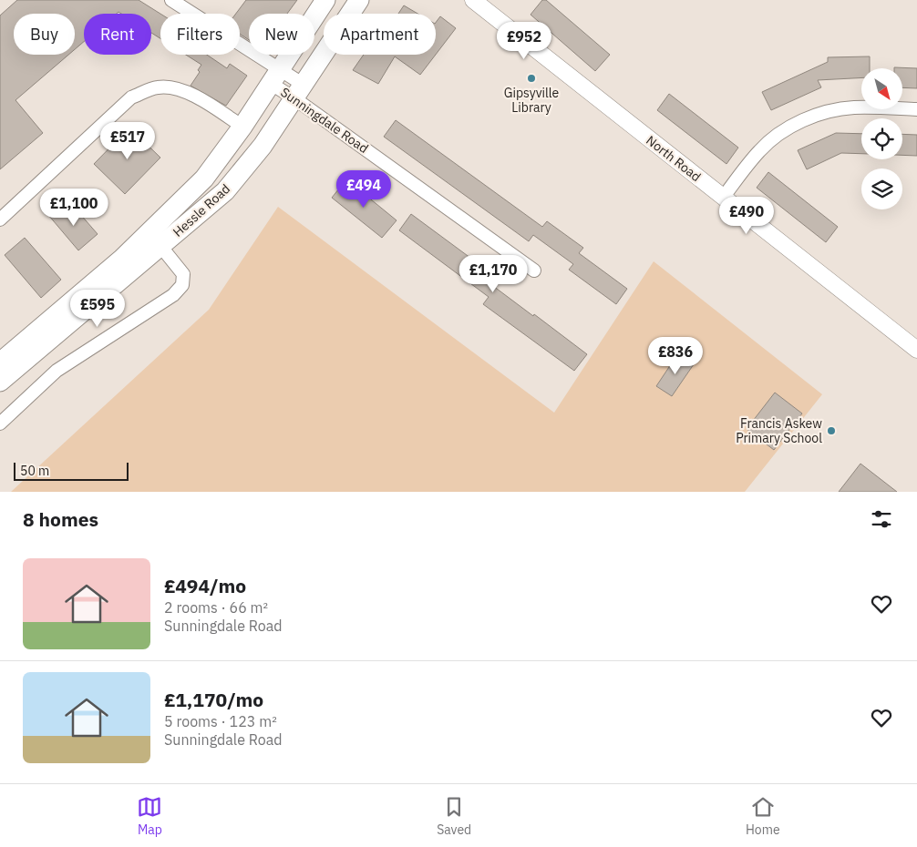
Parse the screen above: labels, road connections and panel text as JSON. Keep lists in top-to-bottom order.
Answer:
{
  "streets": {
    "main road": ["Hessle Road"],
    "street": ["Sunningdale Road", "North Road"]
  },
  "crossings": [
    ["Sunningdale Road", "Hessle Road"]
  ],
  "places": ["Gipsyville Library", "Francis Askew Primary School"],
  "scale_bar": "50 m",
  "north": "bottom right",
  "page": {
    "chip": [
      "Buy",
      "Rent",
      "Filters",
      "New",
      "Apartment"
    ],
    "price": [
      "£952",
      "£517",
      "£494",
      "£1,100",
      "£490",
      "£1,170",
      "£595",
      "£836"
    ],
    "scale": "50 m",
    "heading": "8 homes",
    "list": [
      {
        "name": "£494/mo",
        "note": "2 rooms · 66 m² · Sunningdale Road"
      },
      {
        "name": "£1,170/mo",
        "note": "5 rooms · 123 m² · Sunningdale Road"
      }
    ],
    "tabs": ["Map", "Saved", "Home"]
  }
}
